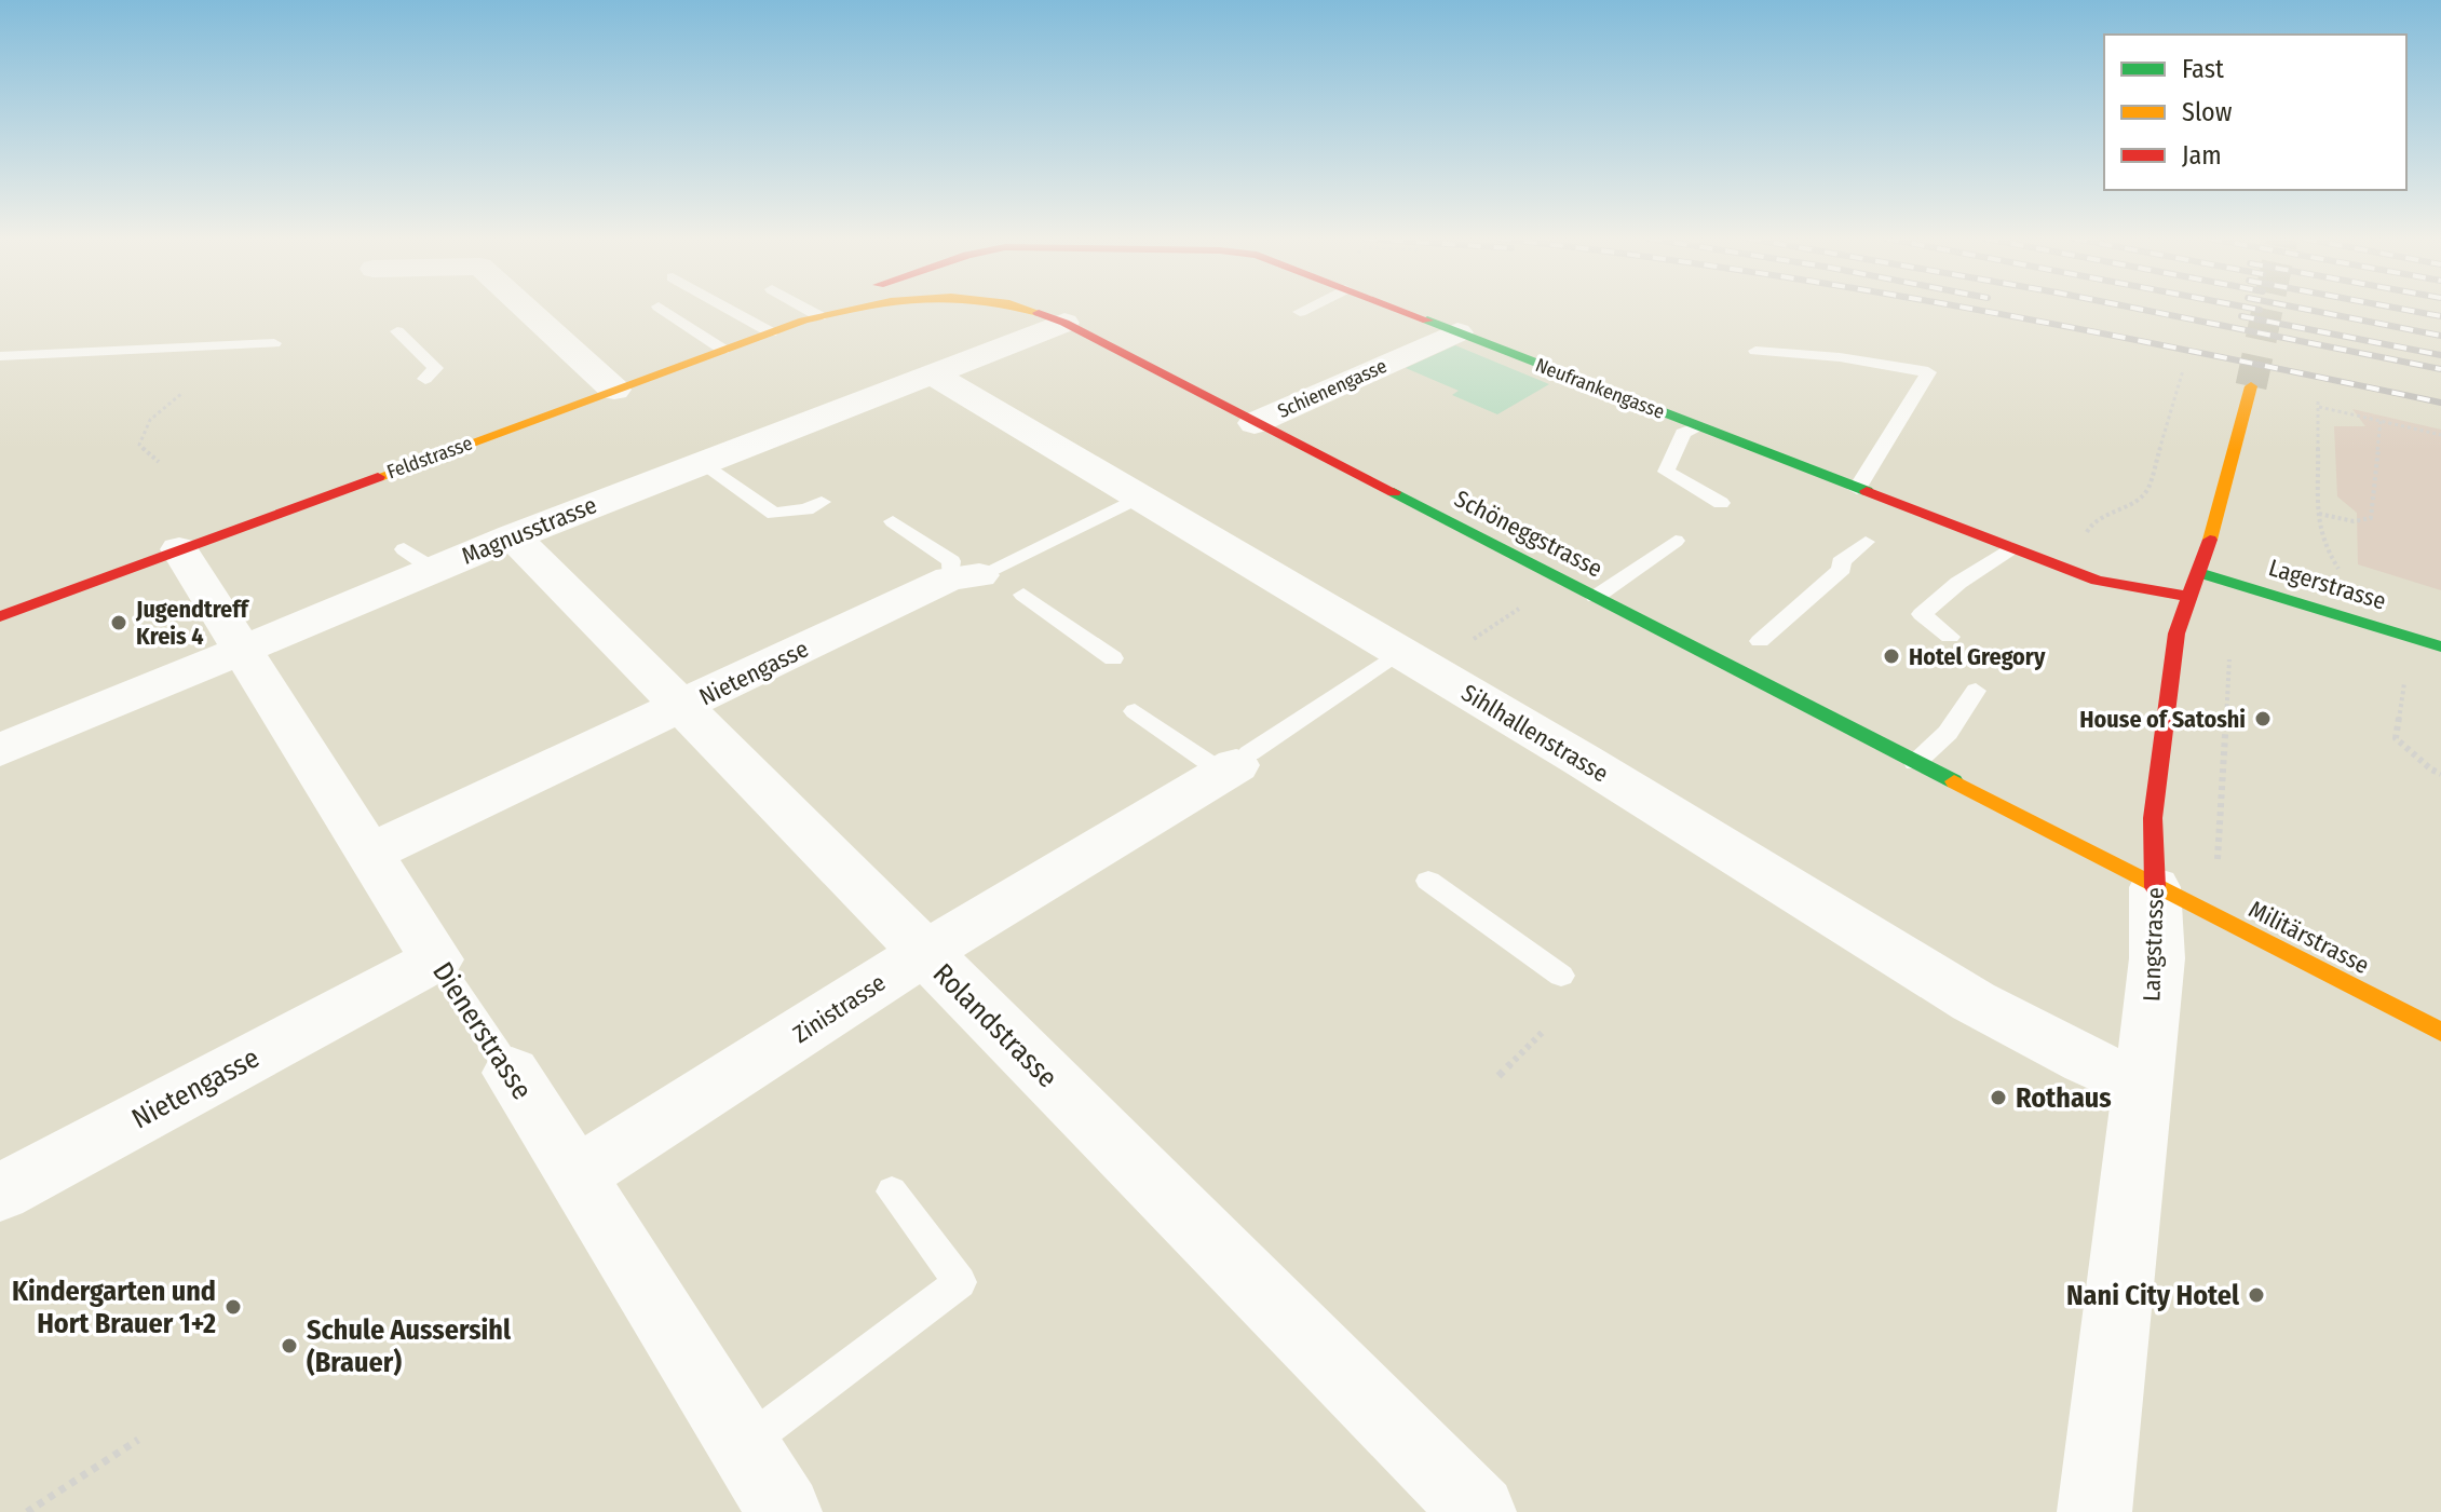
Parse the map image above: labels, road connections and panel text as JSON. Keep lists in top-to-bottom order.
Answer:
{
  "streets": {
    "street": [
      "Schienengasse",
      "Neufrankengasse",
      "Feldstrasse",
      "Magnusstrasse",
      "Schöneggstrasse",
      "Lagerstrasse",
      "Nietengasse",
      "Sihlhallenstrasse",
      "Militärstrasse",
      "Langstrasse",
      "Zinistrasse",
      "Rolandstrasse",
      "Dienerstrasse"
    ]
  },
  "crossings": [
    ["Schienengasse", "Neufrankengasse"],
    ["Schienengasse", "Schöneggstrasse"],
    ["Neufrankengasse", "Langstrasse"],
    ["Feldstrasse", "Dienerstrasse"],
    ["Magnusstrasse", "Schöneggstrasse"],
    ["Magnusstrasse", "Sihlhallenstrasse"],
    ["Magnusstrasse", "Rolandstrasse"],
    ["Magnusstrasse", "Dienerstrasse"],
    ["Schöneggstrasse", "Militärstrasse"],
    ["Schöneggstrasse", "Langstrasse"],
    ["Lagerstrasse", "Langstrasse"],
    ["Nietengasse", "Sihlhallenstrasse"],
    ["Nietengasse", "Rolandstrasse"],
    ["Nietengasse", "Dienerstrasse"],
    ["Sihlhallenstrasse", "Langstrasse"],
    ["Sihlhallenstrasse", "Zinistrasse"],
    ["Militärstrasse", "Langstrasse"],
    ["Zinistrasse", "Rolandstrasse"],
    ["Zinistrasse", "Dienerstrasse"]
  ],
  "places": [
    "Jugendtreff Kreis 4",
    "Hotel Gregory",
    "House of Satoshi",
    "Rothaus",
    "Nani City Hotel",
    "Kindergarten und Hort Brauer 1+2",
    "Schule Aussersihl (Brauer)"
  ],
  "legend": ["Fast", "Slow", "Jam"]
}
